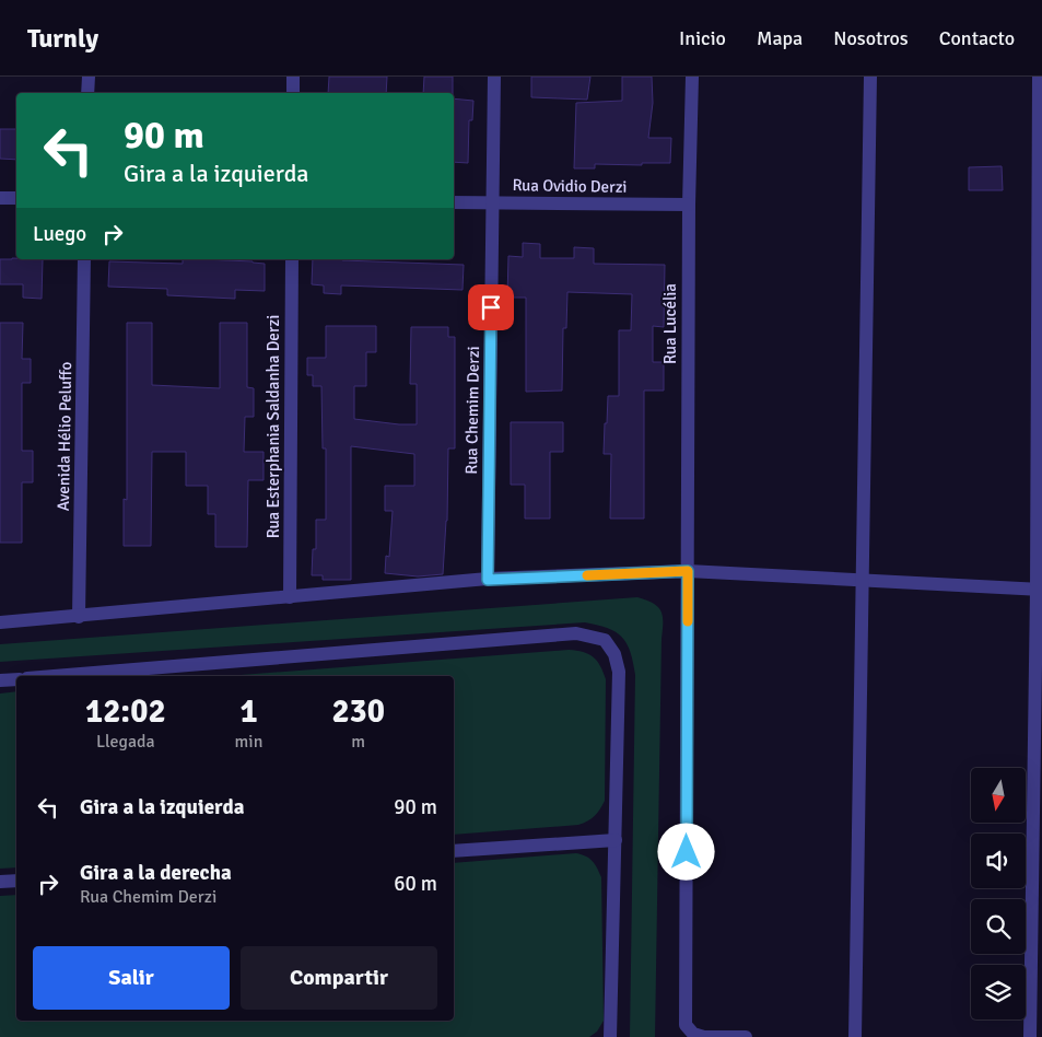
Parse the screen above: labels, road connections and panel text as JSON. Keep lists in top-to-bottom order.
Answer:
{
  "streets": {
    "street": [
      "Rua Ovidio Derzi",
      "Rua Lucélia",
      "Rua Chemim Derzi",
      "Rua Esterphania Saldanha Derzi",
      "Avenida Hélio Peluffo"
    ]
  },
  "crossings": [
    ["Rua Ovidio Derzi", "Rua Lucélia"],
    ["Rua Ovidio Derzi", "Rua Chemim Derzi"]
  ],
  "north": "bottom",
  "page": {
    "header": "Turnly",
    "nav": [
      "Inicio",
      "Mapa",
      "Nosotros",
      "Contacto"
    ],
    "turn": ["90 m", "Gira a la izquierda"],
    "then": "Luego",
    "eta": [
      "12:02",
      "Llegada",
      "1",
      "min",
      "230",
      "m"
    ],
    "list": [
      {
        "name": "Gira a la izquierda",
        "value": "90 m"
      },
      {
        "name": "Gira a la derecha",
        "note": "Rua Chemim Derzi",
        "value": "60 m"
      }
    ],
    "buttons": ["Salir", "Compartir"]
  }
}
